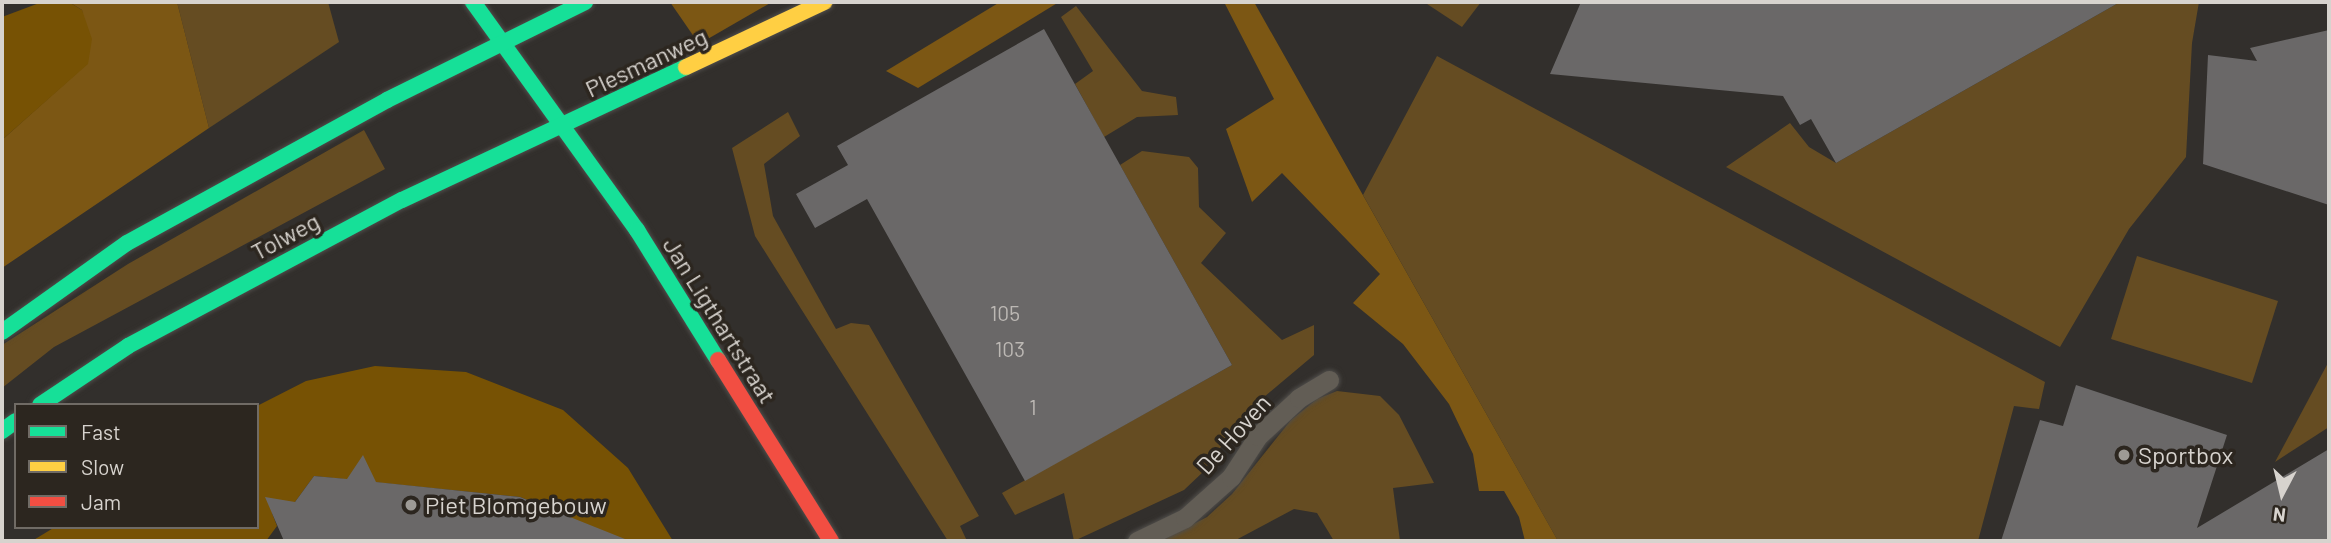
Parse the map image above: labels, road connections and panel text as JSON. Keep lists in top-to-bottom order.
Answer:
{
  "streets": {
    "main road": ["Plesmanweg", "Tolweg", "Jan Ligthartstraat"],
    "lane": ["De Hoven"]
  },
  "crossings": [
    ["Plesmanweg", "Tolweg"],
    ["Plesmanweg", "Jan Ligthartstraat"],
    ["Tolweg", "Jan Ligthartstraat"]
  ],
  "places": ["Sportbox", "Piet Blomgebouw"],
  "house_numbers": ["105", "103", "1"],
  "legend": ["Fast", "Slow", "Jam"],
  "north": "bottom"
}
